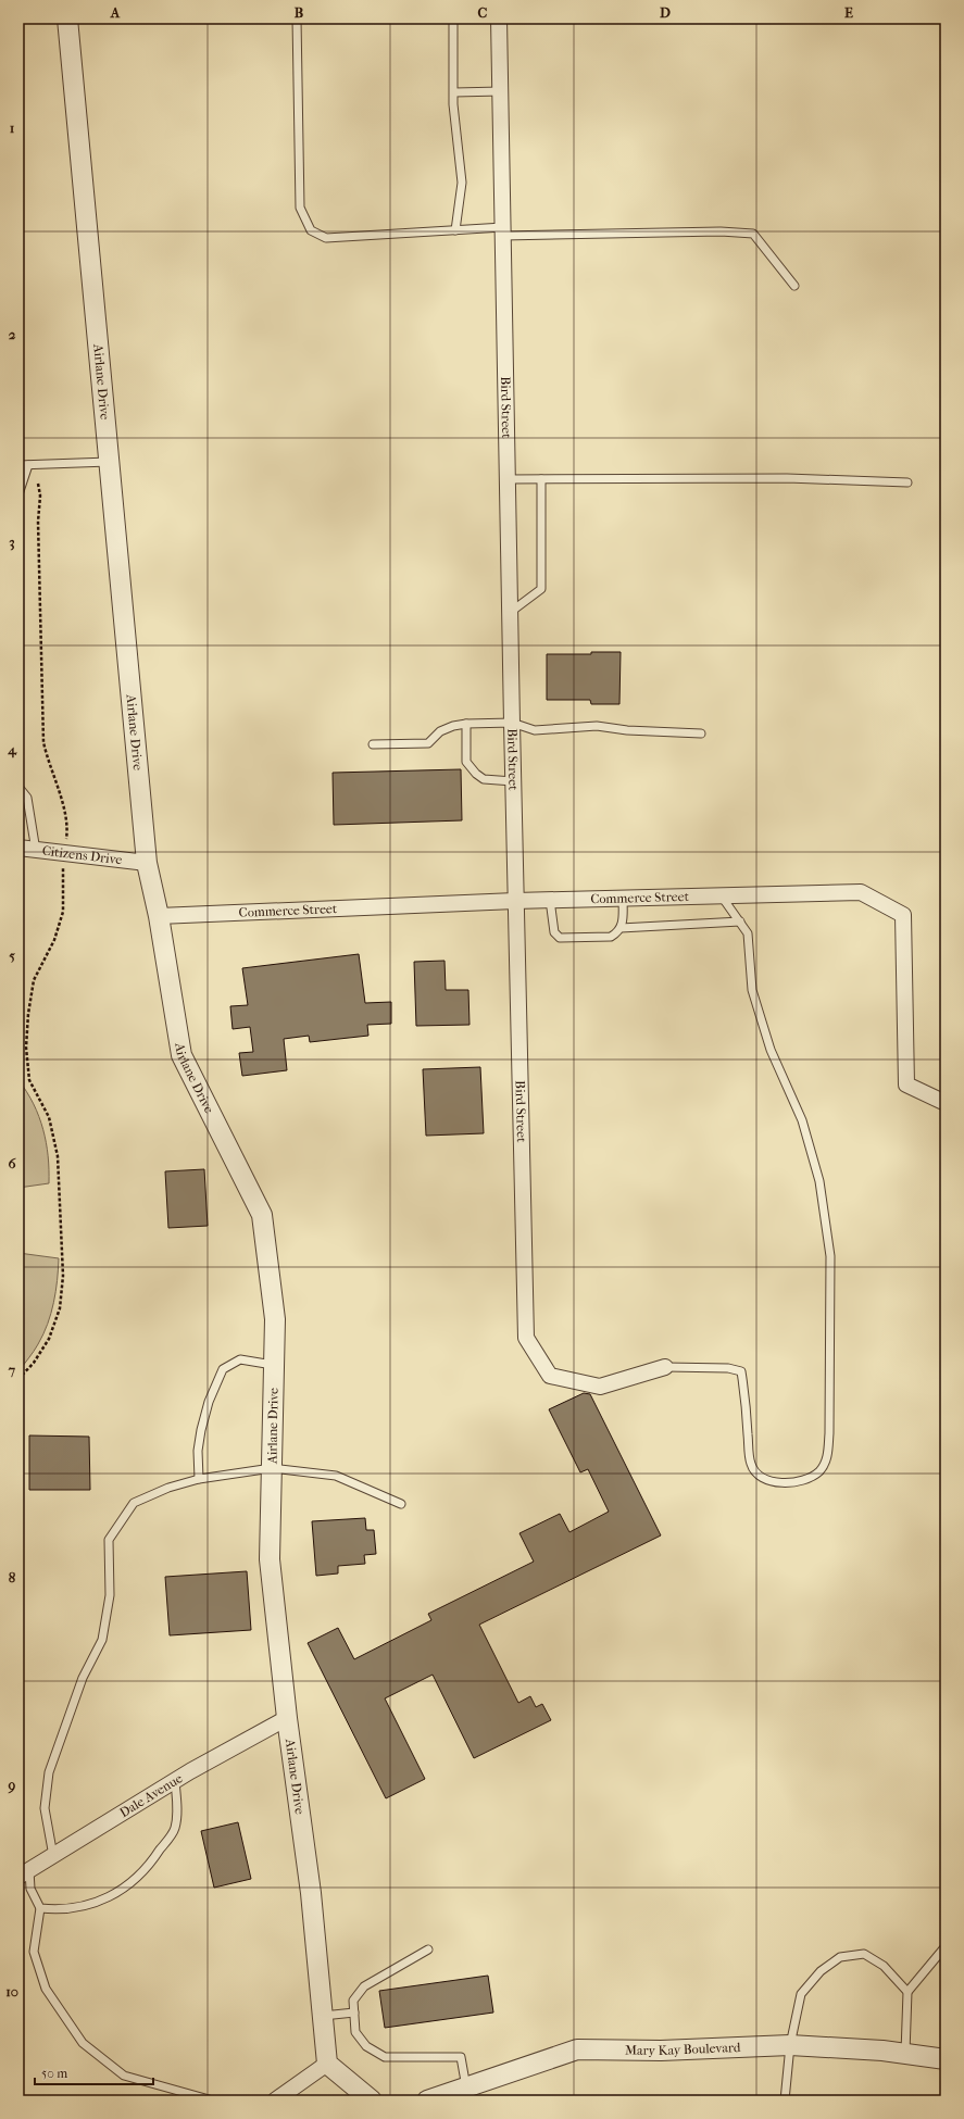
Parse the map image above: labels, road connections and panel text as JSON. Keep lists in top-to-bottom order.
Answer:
{
  "streets": {
    "street": [
      "Airlane Drive",
      "Bird Street",
      "Citizens Drive",
      "Commerce Street",
      "Dale Avenue",
      "Mary Kay Boulevard"
    ]
  },
  "crossings": [
    ["Airlane Drive", "Citizens Drive"],
    ["Airlane Drive", "Commerce Street"],
    ["Airlane Drive", "Dale Avenue"],
    ["Bird Street", "Commerce Street"]
  ],
  "scale_bar": "50 m",
  "grid": {
    "columns": [
      "A",
      "B",
      "C",
      "D",
      "E"
    ],
    "rows": [
      "1",
      "2",
      "3",
      "4",
      "5",
      "6",
      "7",
      "8",
      "9",
      "10"
    ]
  }
}
